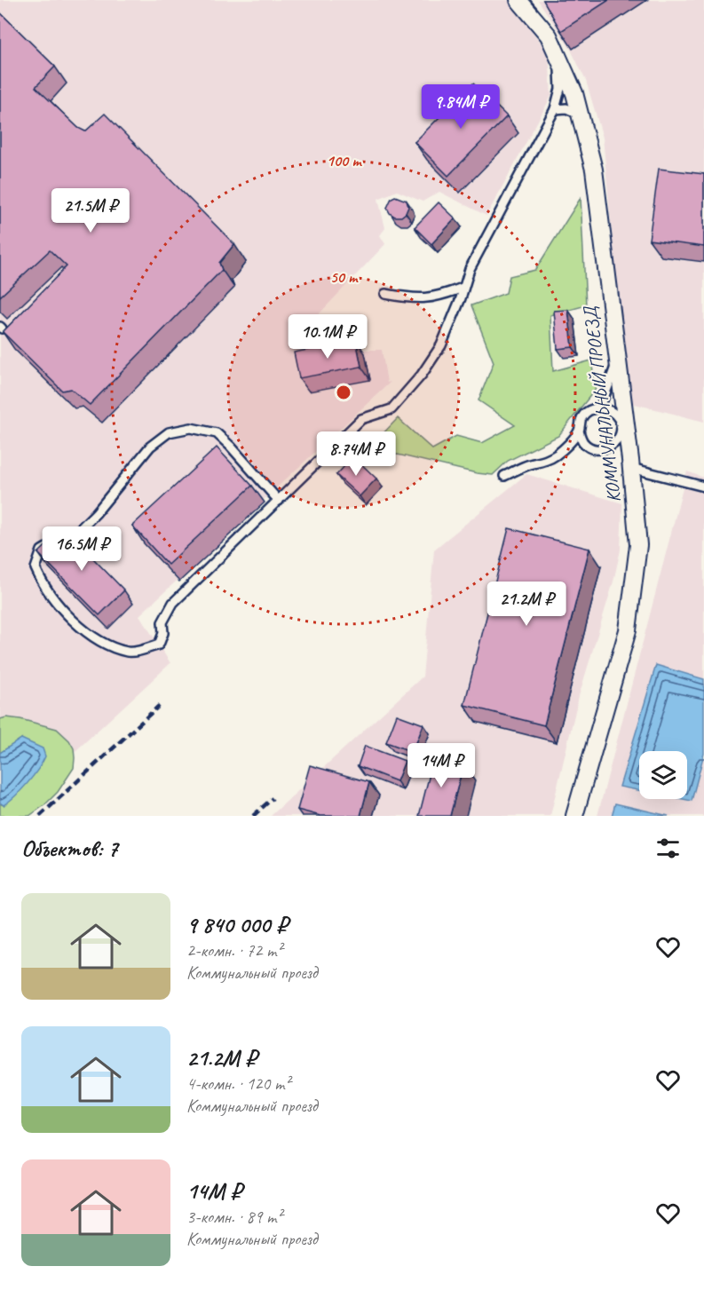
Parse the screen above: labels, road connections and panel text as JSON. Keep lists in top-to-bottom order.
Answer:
{
  "streets": {
    "street": ["КОММУНАЛЬНЫЙ ПРОЕЗД"]
  },
  "page": {
    "price": [
      "9.84M ₽",
      "21.5M ₽",
      "10.1M ₽",
      "8.74M ₽",
      "16.5M ₽",
      "21.2M ₽",
      "14M ₽"
    ],
    "heading": "Объектов: 7",
    "list": [
      {
        "name": "9 840 000 ₽",
        "note": "2-комн. · 72 m² · Коммунальный проезд"
      },
      {
        "name": "21.2M ₽",
        "note": "4-комн. · 120 m² · Коммунальный проезд"
      },
      {
        "name": "14M ₽",
        "note": "3-комн. · 89 m² · Коммунальный проезд"
      }
    ]
  },
  "rings": ["100 m", "50 m"]
}
